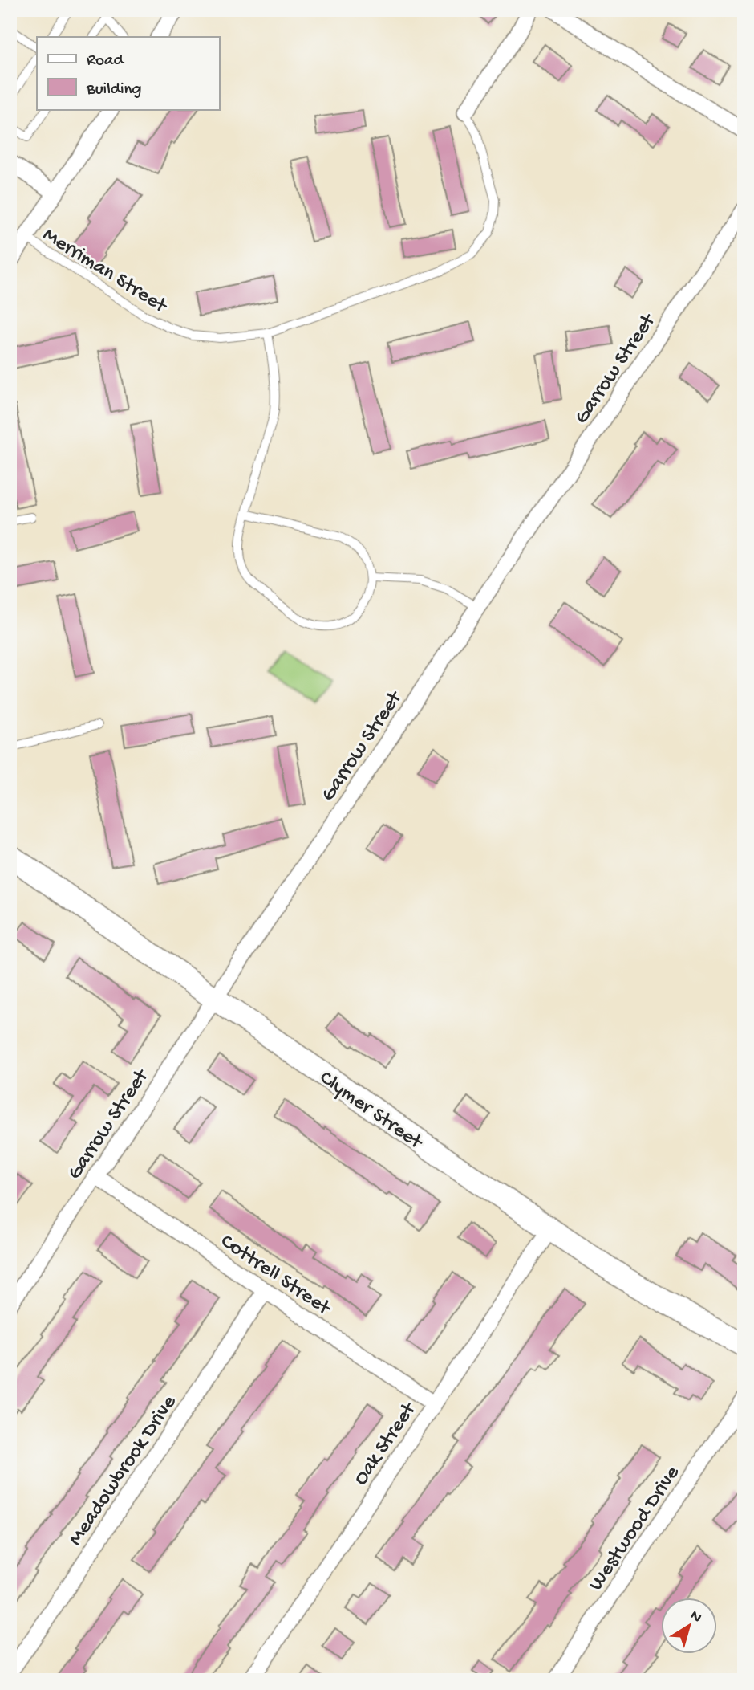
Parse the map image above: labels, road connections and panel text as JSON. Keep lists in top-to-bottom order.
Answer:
{
  "streets": {
    "street": [
      "Garrow Street",
      "Clymer Street",
      "Cottrell Street",
      "Oak Street",
      "Meadowbrook Drive",
      "Westwood Drive"
    ],
    "lane": ["Merriman Street"]
  },
  "crossings": [
    ["Garrow Street", "Clymer Street"],
    ["Garrow Street", "Cottrell Street"],
    ["Clymer Street", "Oak Street"],
    ["Cottrell Street", "Oak Street"],
    ["Cottrell Street", "Meadowbrook Drive"]
  ],
  "legend": ["Road", "Building"],
  "north": "top right"
}
